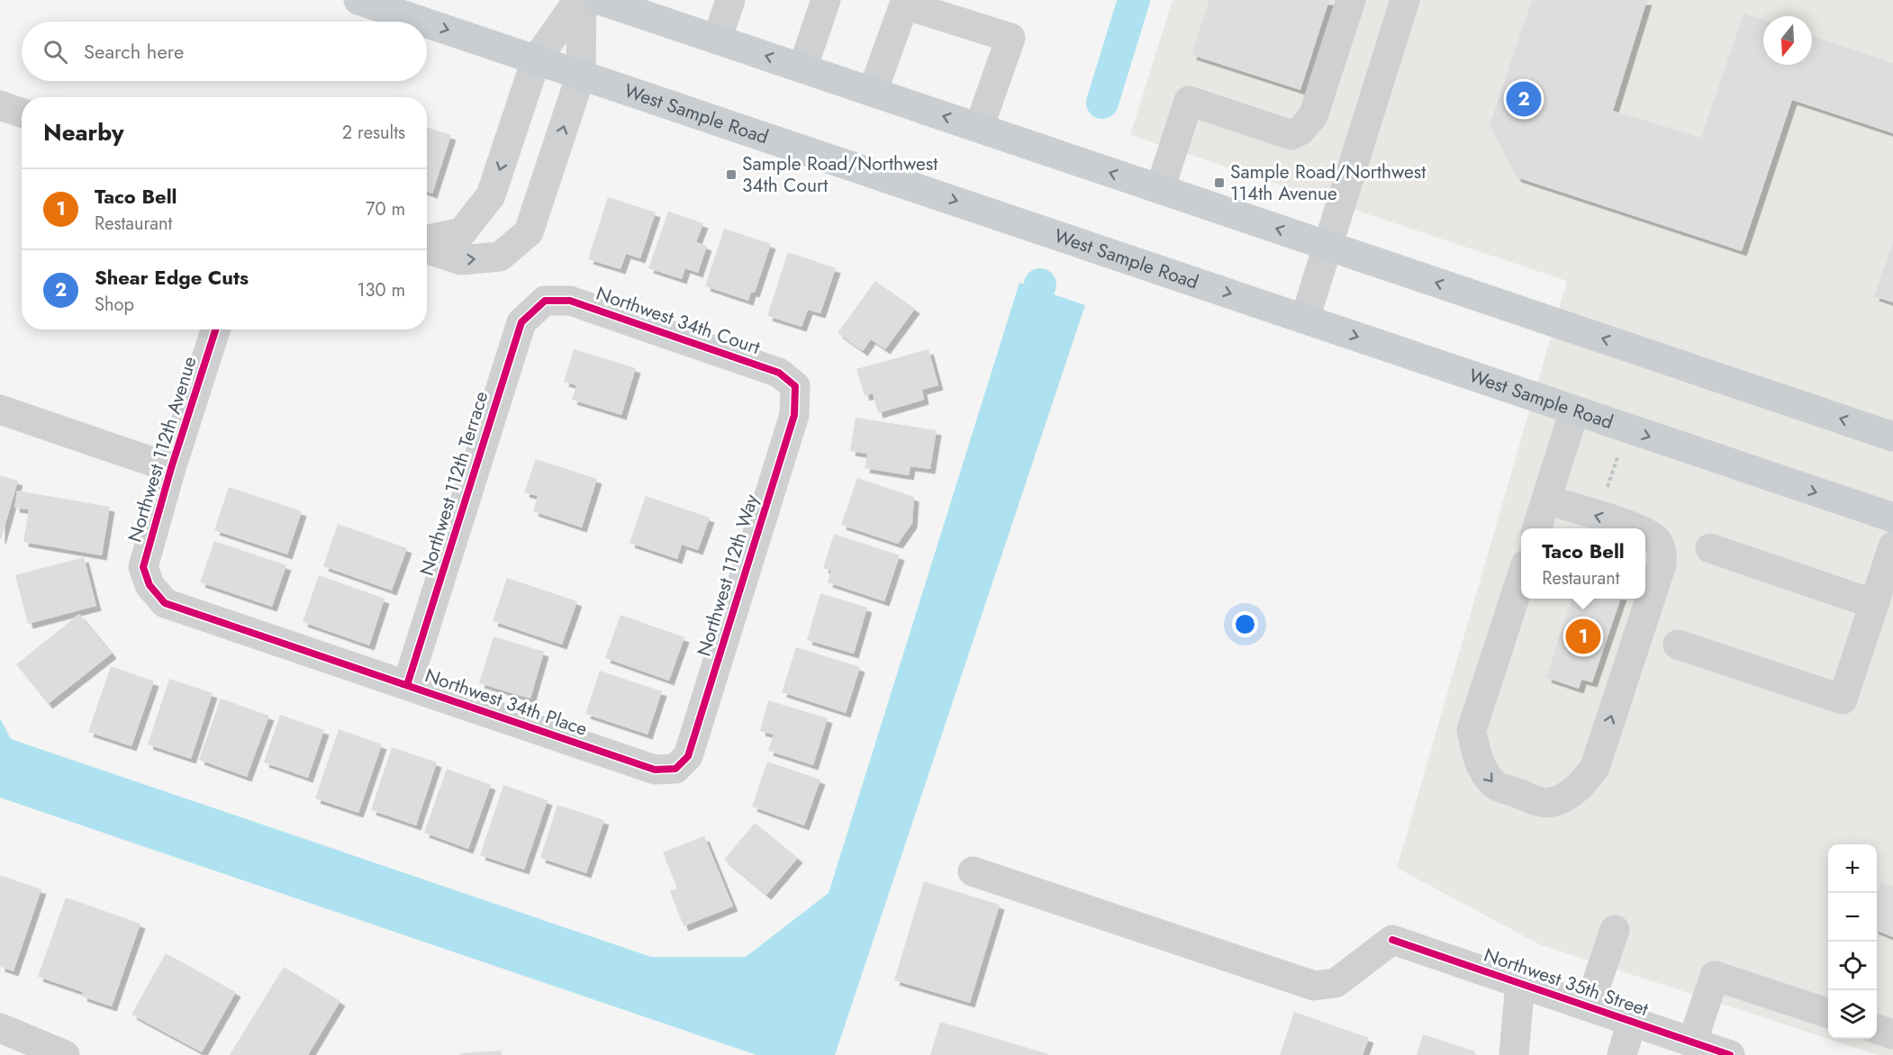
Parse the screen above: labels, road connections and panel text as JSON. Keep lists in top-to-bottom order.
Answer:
{
  "streets": {
    "main road": ["West Sample Road"],
    "street": [
      "Northwest 34th Court",
      "Northwest 112th Avenue",
      "Northwest 112th Terrace",
      "Northwest 112th Way",
      "Northwest 34th Place",
      "Northwest 35th Street"
    ]
  },
  "crossings": [
    ["Northwest 34th Court", "Northwest 112th Terrace"],
    ["Northwest 34th Court", "Northwest 112th Way"],
    ["Northwest 112th Avenue", "Northwest 34th Place"],
    ["Northwest 112th Terrace", "Northwest 34th Place"],
    ["Northwest 112th Way", "Northwest 34th Place"]
  ],
  "places": {
    "transit": ["Sample Road/Northwest 34th Court", "Sample Road/Northwest 114th Avenue"]
  },
  "north": "bottom",
  "page": {
    "search": "Search here",
    "pins": ["2", "1"],
    "heading": ["Nearby", "2 results"],
    "list": [
      {
        "mark": "1",
        "name": "Taco Bell",
        "note": "Restaurant",
        "value": "70 m"
      },
      {
        "mark": "2",
        "name": "Shear Edge Cuts",
        "note": "Shop",
        "value": "130 m"
      }
    ],
    "popup": ["Taco Bell", "Restaurant"],
    "map_buttons": ["+", "−"]
  }
}
